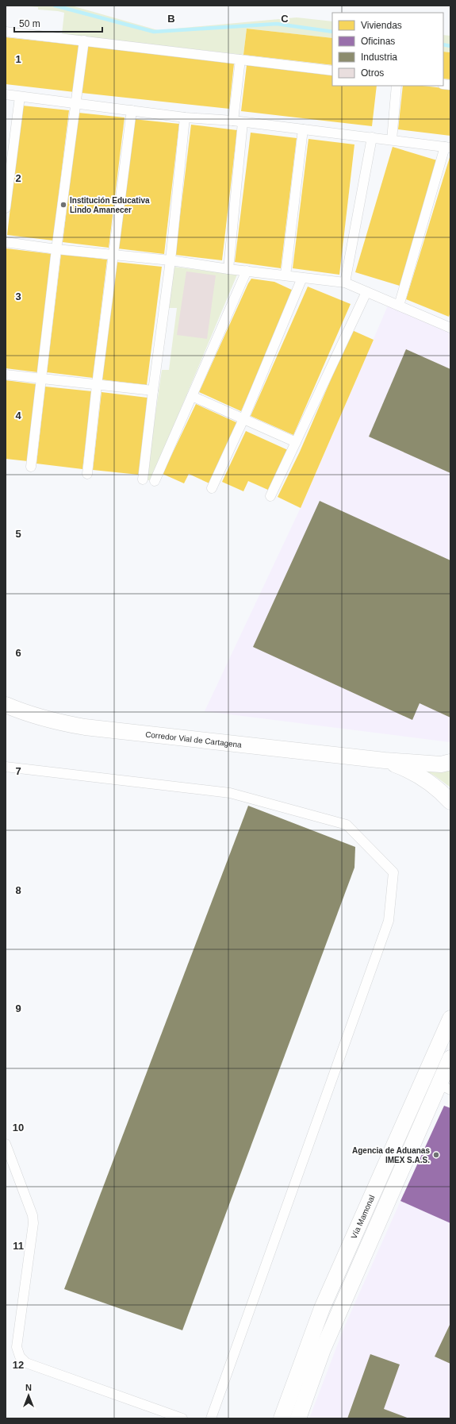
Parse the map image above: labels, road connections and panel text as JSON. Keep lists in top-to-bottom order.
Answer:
{
  "streets": {
    "main road": ["Corredor Vial de Cartagena", "Vía Mamonal"]
  },
  "places": ["Institución Educativa Lindo Amanecer", "Agencia de Aduanas IMEX S.A.S."],
  "legend": [
    "Viviendas",
    "Oficinas",
    "Industria",
    "Otros"
  ],
  "scale_bar": "50 m",
  "north": "top",
  "grid": {
    "columns": ["B", "C"],
    "rows": [
      "1",
      "2",
      "3",
      "4",
      "5",
      "6",
      "7",
      "8",
      "9",
      "10",
      "11",
      "12"
    ]
  }
}
